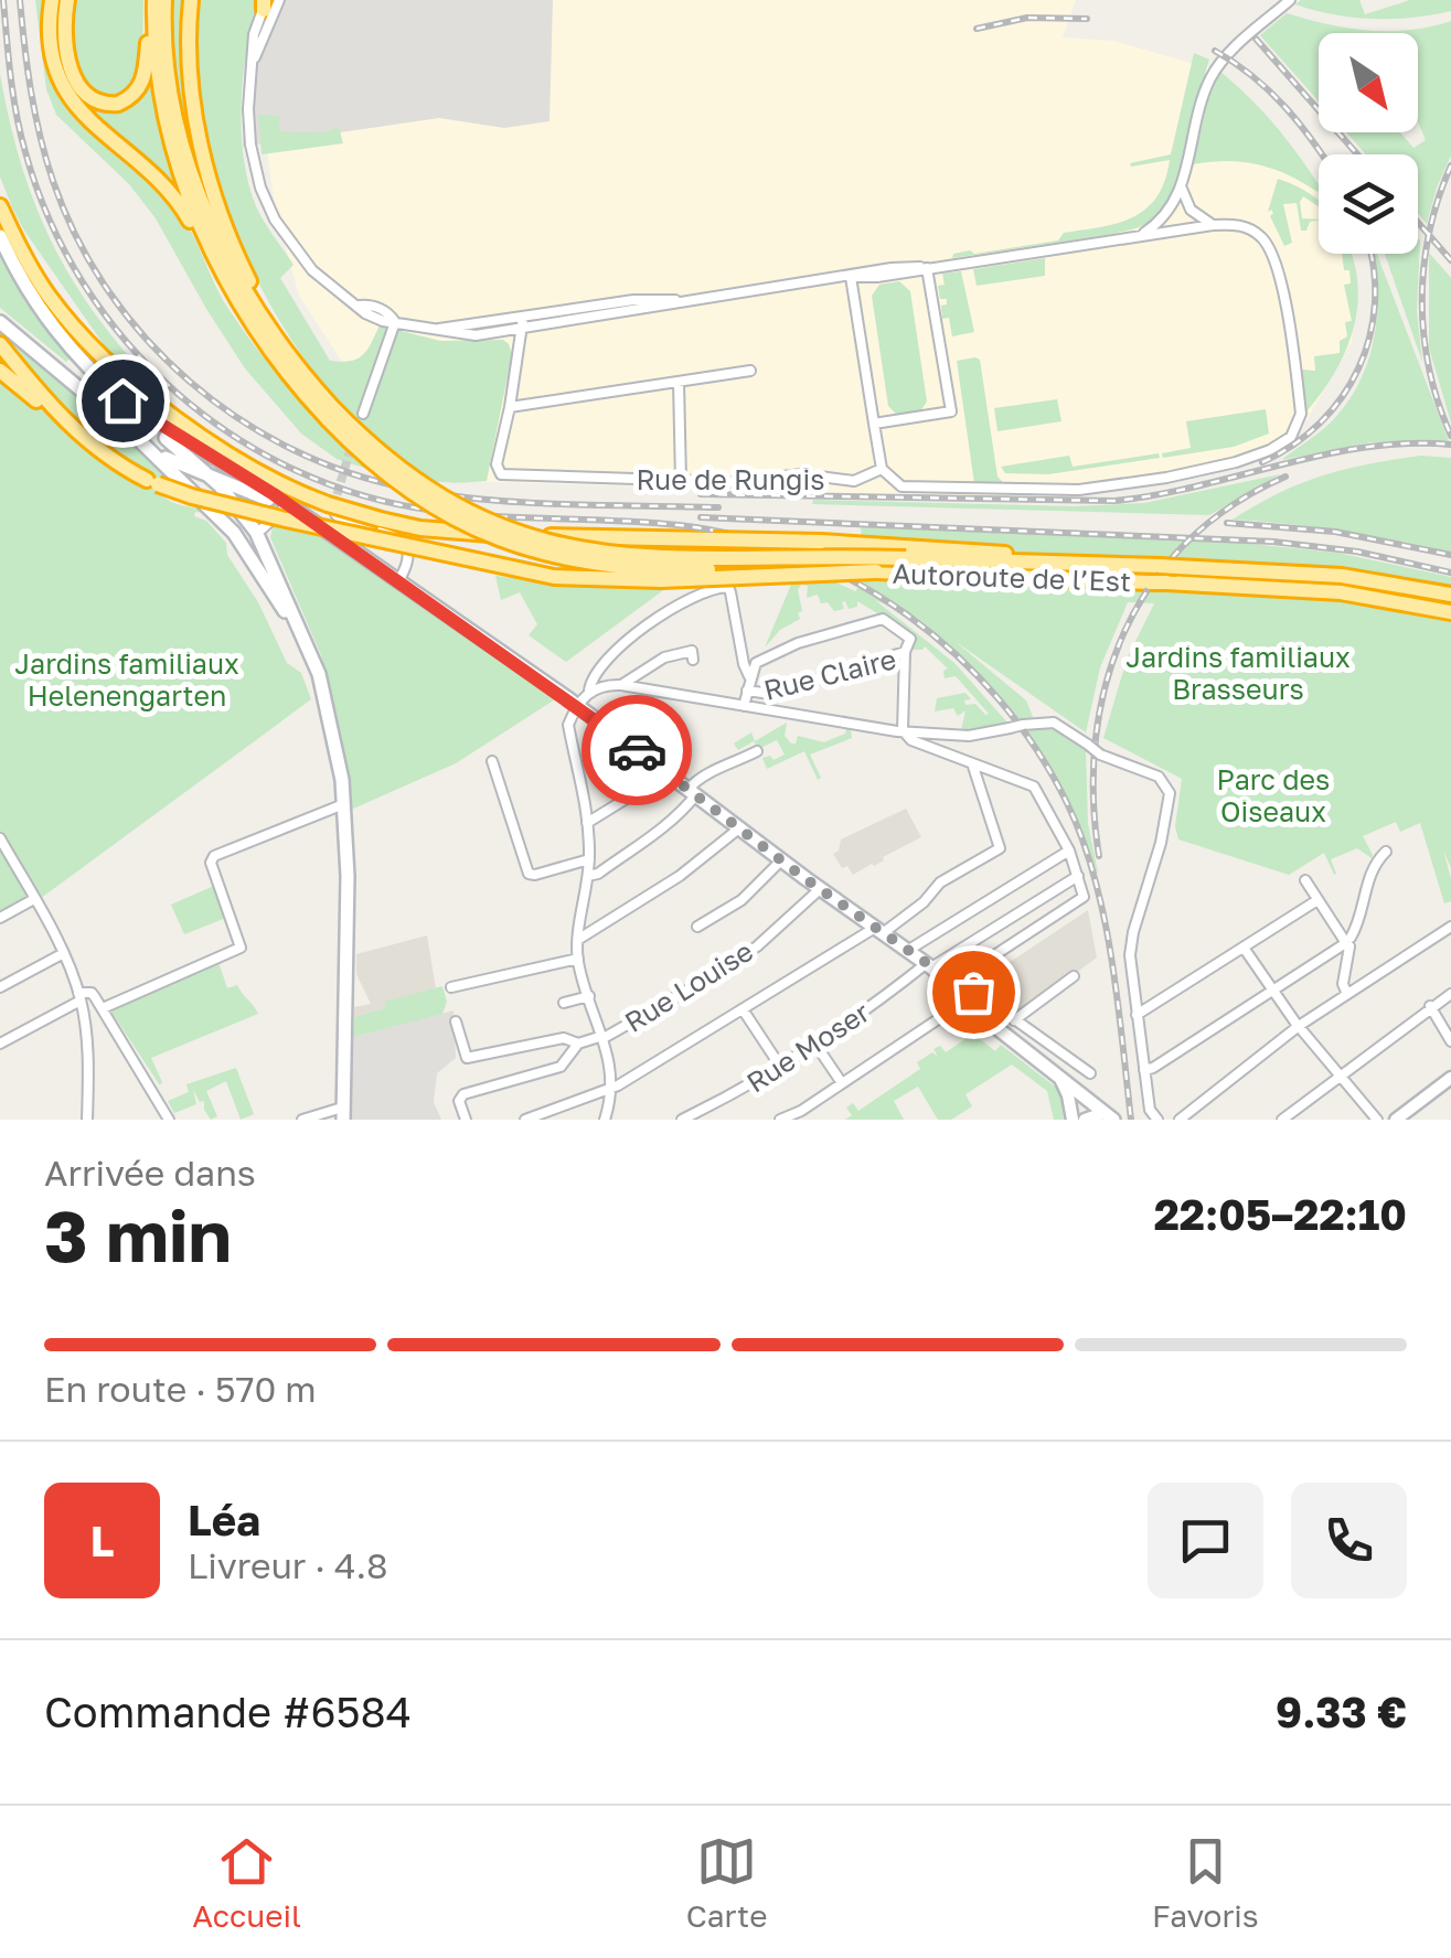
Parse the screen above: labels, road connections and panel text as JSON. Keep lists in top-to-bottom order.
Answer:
{
  "streets": {
    "highway": ["Autoroute de l’Est"],
    "street": [
      "Rue de Rungis",
      "Rue Claire",
      "Rue Louise",
      "Rue Moser"
    ]
  },
  "parks": ["Jardins familiaux Brasseurs", "Jardins familiaux Helenengarten", "Parc des Oiseaux"],
  "north": "bottom right",
  "page": {
    "heading": ["3 min", "Arrivée dans", "22:05–22:10"],
    "panel": [
      "Léa",
      "Livreur · 4.8",
      "Commande #6584",
      "9.33 €"
    ],
    "bar": "En route · 570 m",
    "round": "L",
    "tabs": ["Accueil", "Carte", "Favoris"]
  }
}
